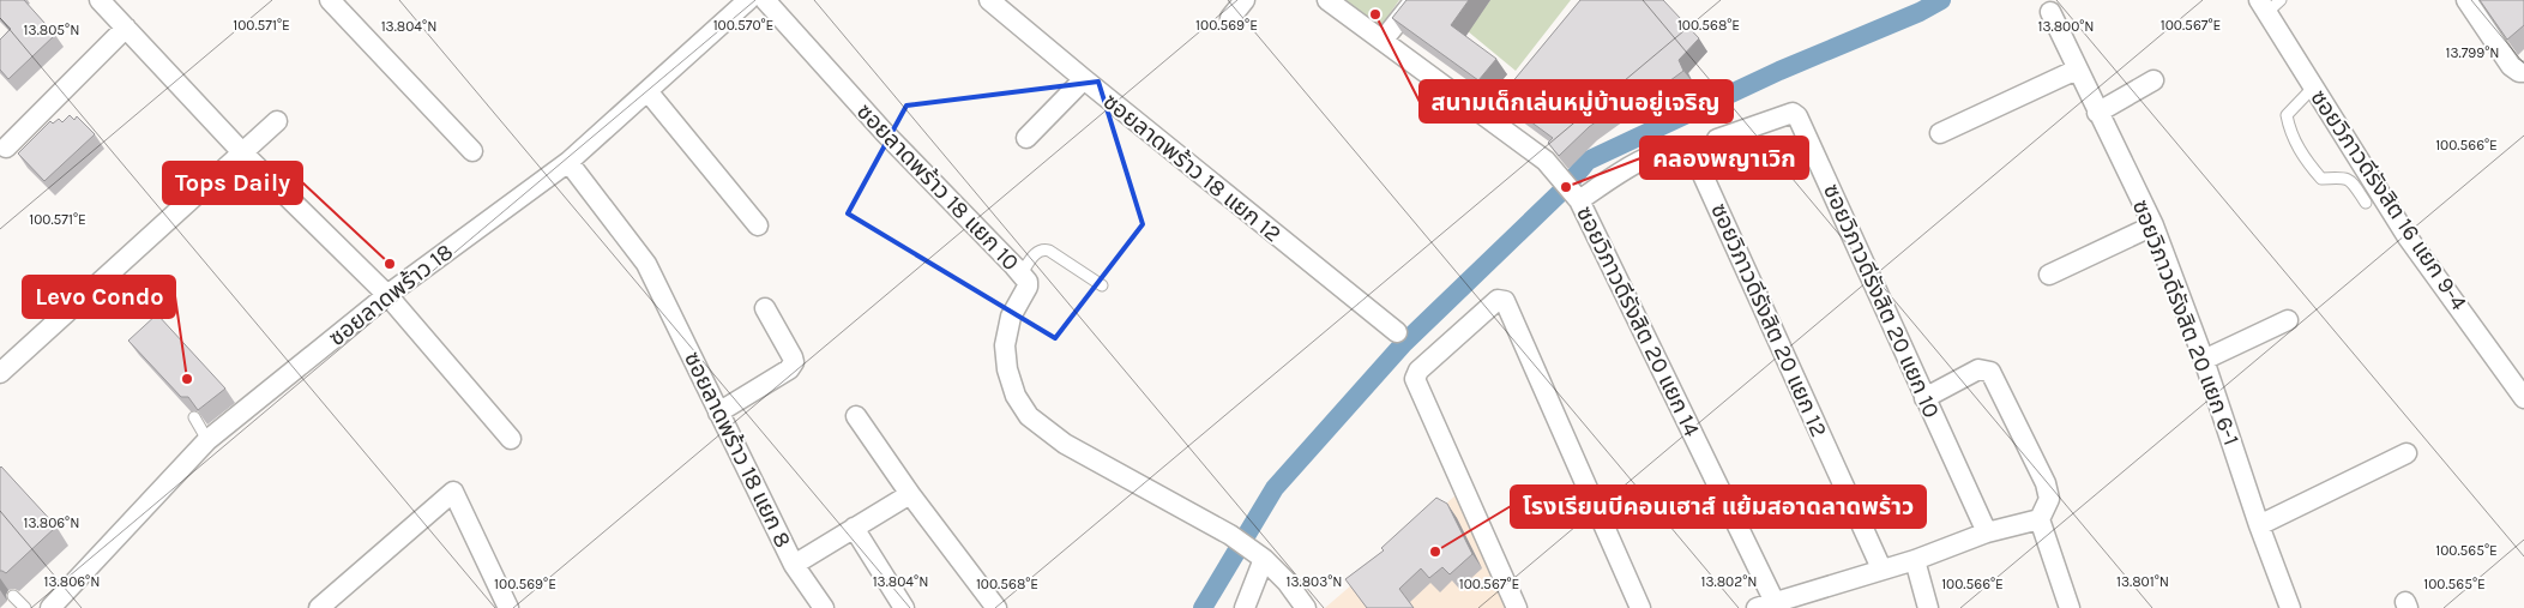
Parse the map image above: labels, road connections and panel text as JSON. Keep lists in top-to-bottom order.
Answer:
{
  "streets": {
    "street": [
      "ซอยลาดพร้าว 18 แยก 12",
      "ซอยลาดพร้าว 18 แยก 10",
      "ซอยวิภาวดีรังสิต 16 แยก 9-4",
      "ซอยลาดพร้าว 18",
      "ซอยวิภาวดีรังสิต 20 แยก 10",
      "ซอยวิภาวดีรังสิต 20 แยก 12",
      "ซอยวิภาวดีรังสิต 20 แยก 14",
      "ซอยวิภาวดีรังสิต 20 แยก 6-1",
      "ซอยลาดพร้าว 18 แยก 8"
    ]
  },
  "crossings": [
    ["ซอยลาดพร้าว 18", "ซอยลาดพร้าว 18 แยก 8"],
    ["ซอยวิภาวดีรังสิต 20 แยก 12", "ซอยวิภาวดีรังสิต 20 แยก 14"]
  ],
  "places": [
    "สนามเด็กเล่นหมู่บ้านอยู่เจริญ",
    "คลองพญาเวิก",
    "Tops Daily",
    "Levo Condo",
    "โรงเรียนบีคอนเฮาส์ แย้มสอาดลาดพร้าว"
  ],
  "coordinates": [
    "100.571°E",
    "100.570°E",
    "100.569°E",
    "100.568°E",
    "100.567°E",
    "13.804°N",
    "13.800°N",
    "13.805°N",
    "13.799°N",
    "100.566°E",
    "13.806°N",
    "100.565°E",
    "13.803°N",
    "13.802°N",
    "13.801°N"
  ]
}
